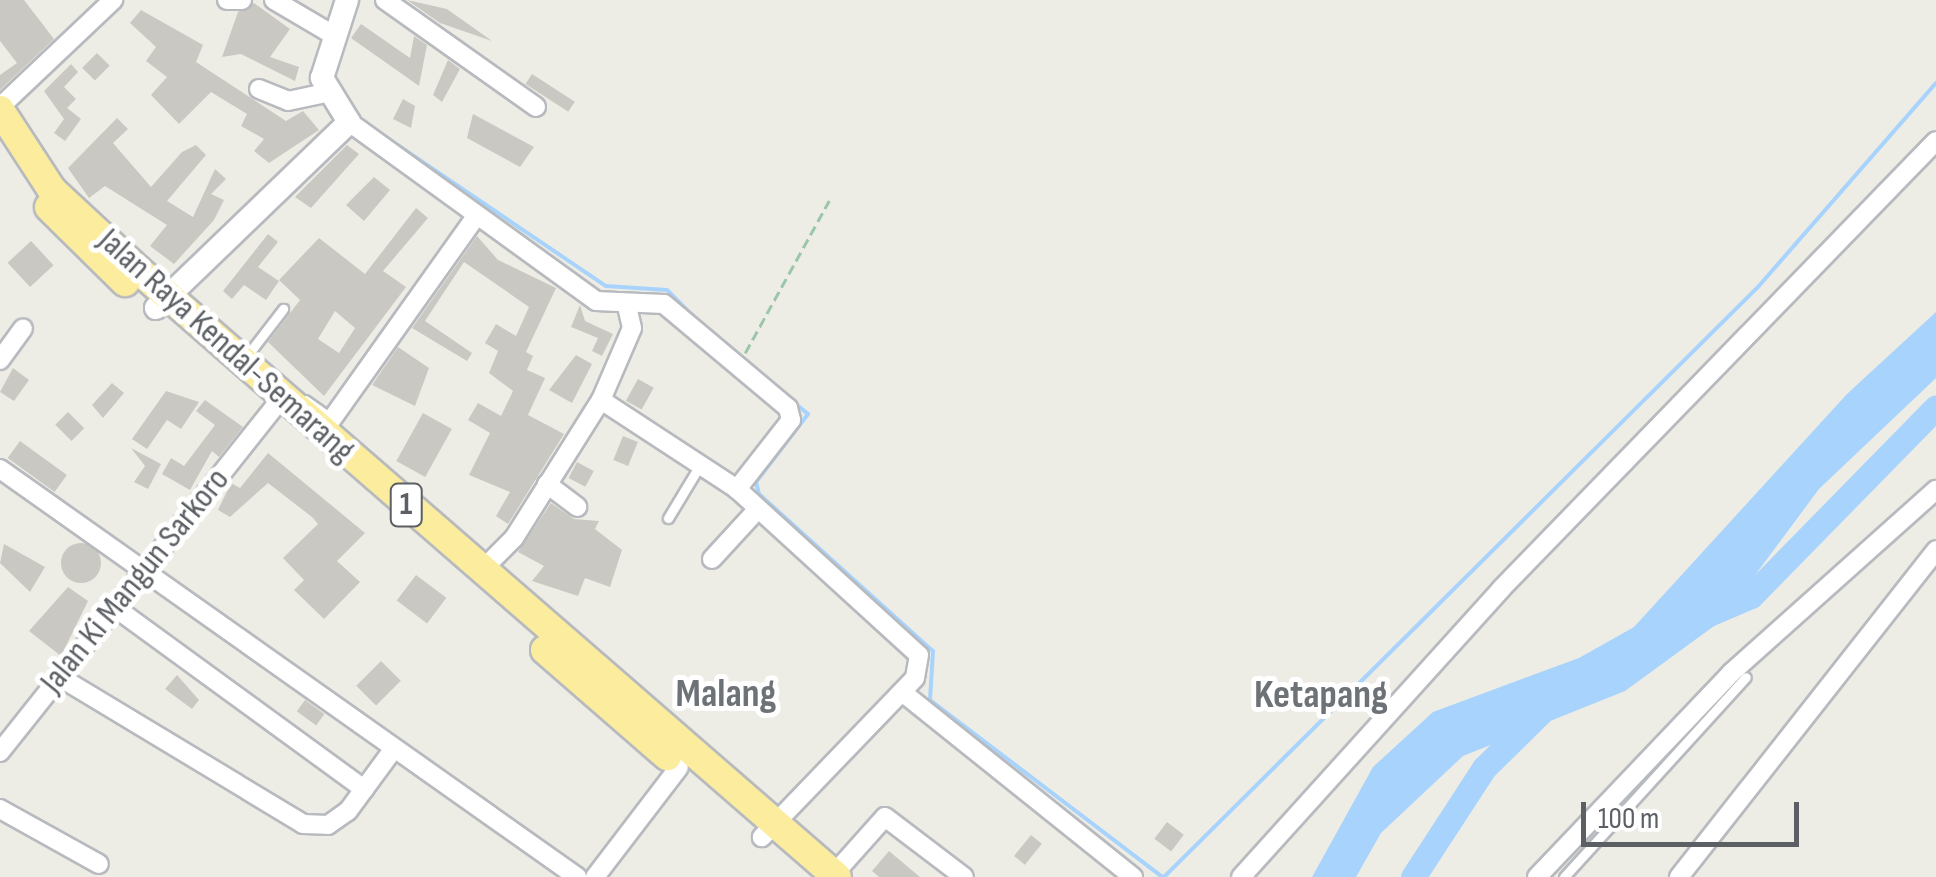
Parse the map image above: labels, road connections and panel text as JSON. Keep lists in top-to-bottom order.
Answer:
{
  "streets": {
    "highway": ["Jalan Raya Kendal-Semarang", "1"],
    "street": ["Jalan Ki Mangun Sarkoro"]
  },
  "crossings": [
    ["Jalan Raya Kendal-Semarang", "Jalan Ki Mangun Sarkoro"]
  ],
  "districts": ["Malang", "Ketapang"],
  "scale_bar": "100 m"
}
